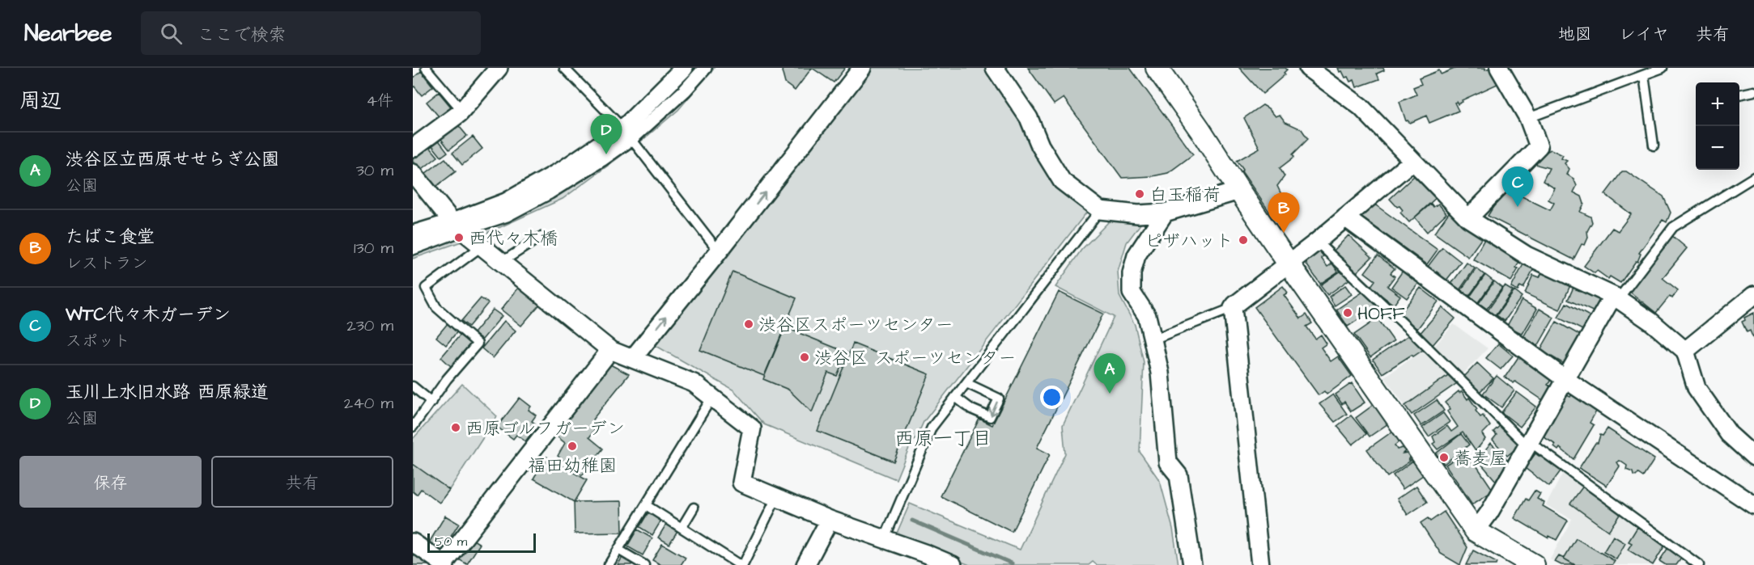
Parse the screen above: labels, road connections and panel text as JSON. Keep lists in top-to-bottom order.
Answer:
{
  "districts": ["西原一丁目"],
  "places": [
    "白玉稲荷",
    "西代々木橋",
    "ピザハット",
    "HOFF",
    "渋谷区スポーツセンター",
    "渋谷区 スポーツセンター",
    "西原ゴルフガーデン",
    "福田幼稚園",
    "蕎麦屋"
  ],
  "scale_bar": "50 m",
  "page": {
    "header": "Nearbee",
    "search": "ここで検索",
    "nav": ["地図", "レイヤ", "共有"],
    "heading": ["周辺", "4件"],
    "map_buttons": ["+", "−"],
    "pins": [
      "D",
      "C",
      "B",
      "A"
    ],
    "list": [
      {
        "mark": "A",
        "name": "渋谷区立西原せせらぎ公園",
        "note": "公園",
        "value": "30 m"
      },
      {
        "mark": "B",
        "name": "たばこ食堂",
        "note": "レストラン",
        "value": "130 m"
      },
      {
        "mark": "C",
        "name": "WTC代々木ガーデン",
        "note": "スポット",
        "value": "230 m"
      },
      {
        "mark": "D",
        "name": "玉川上水旧水路 西原緑道",
        "note": "公園",
        "value": "240 m"
      }
    ],
    "buttons": ["保存", "共有"],
    "scale": "50 m"
  }
}
